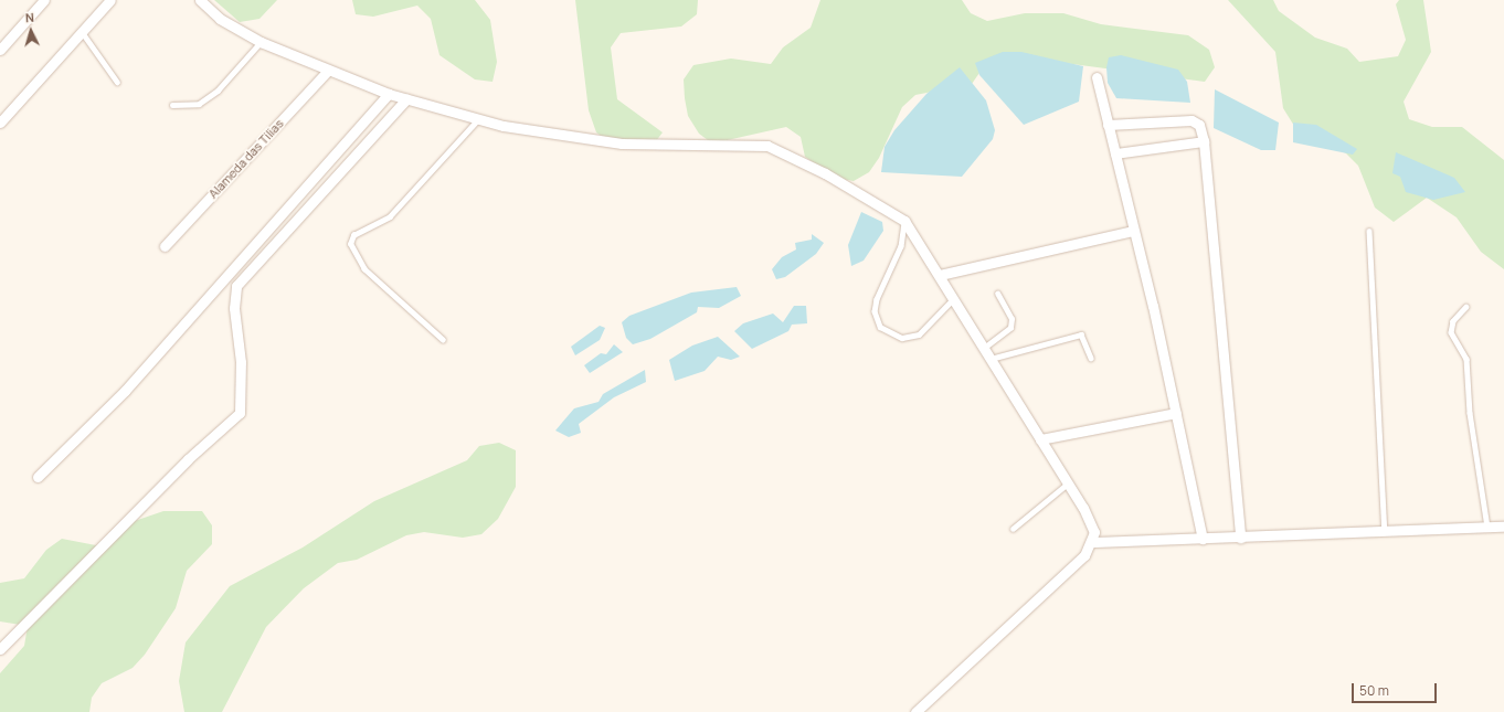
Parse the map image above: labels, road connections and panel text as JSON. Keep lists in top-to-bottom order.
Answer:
{
  "streets": {
    "street": ["Alameda das Tilias"]
  },
  "scale_bar": "50 m",
  "north": "top"
}
